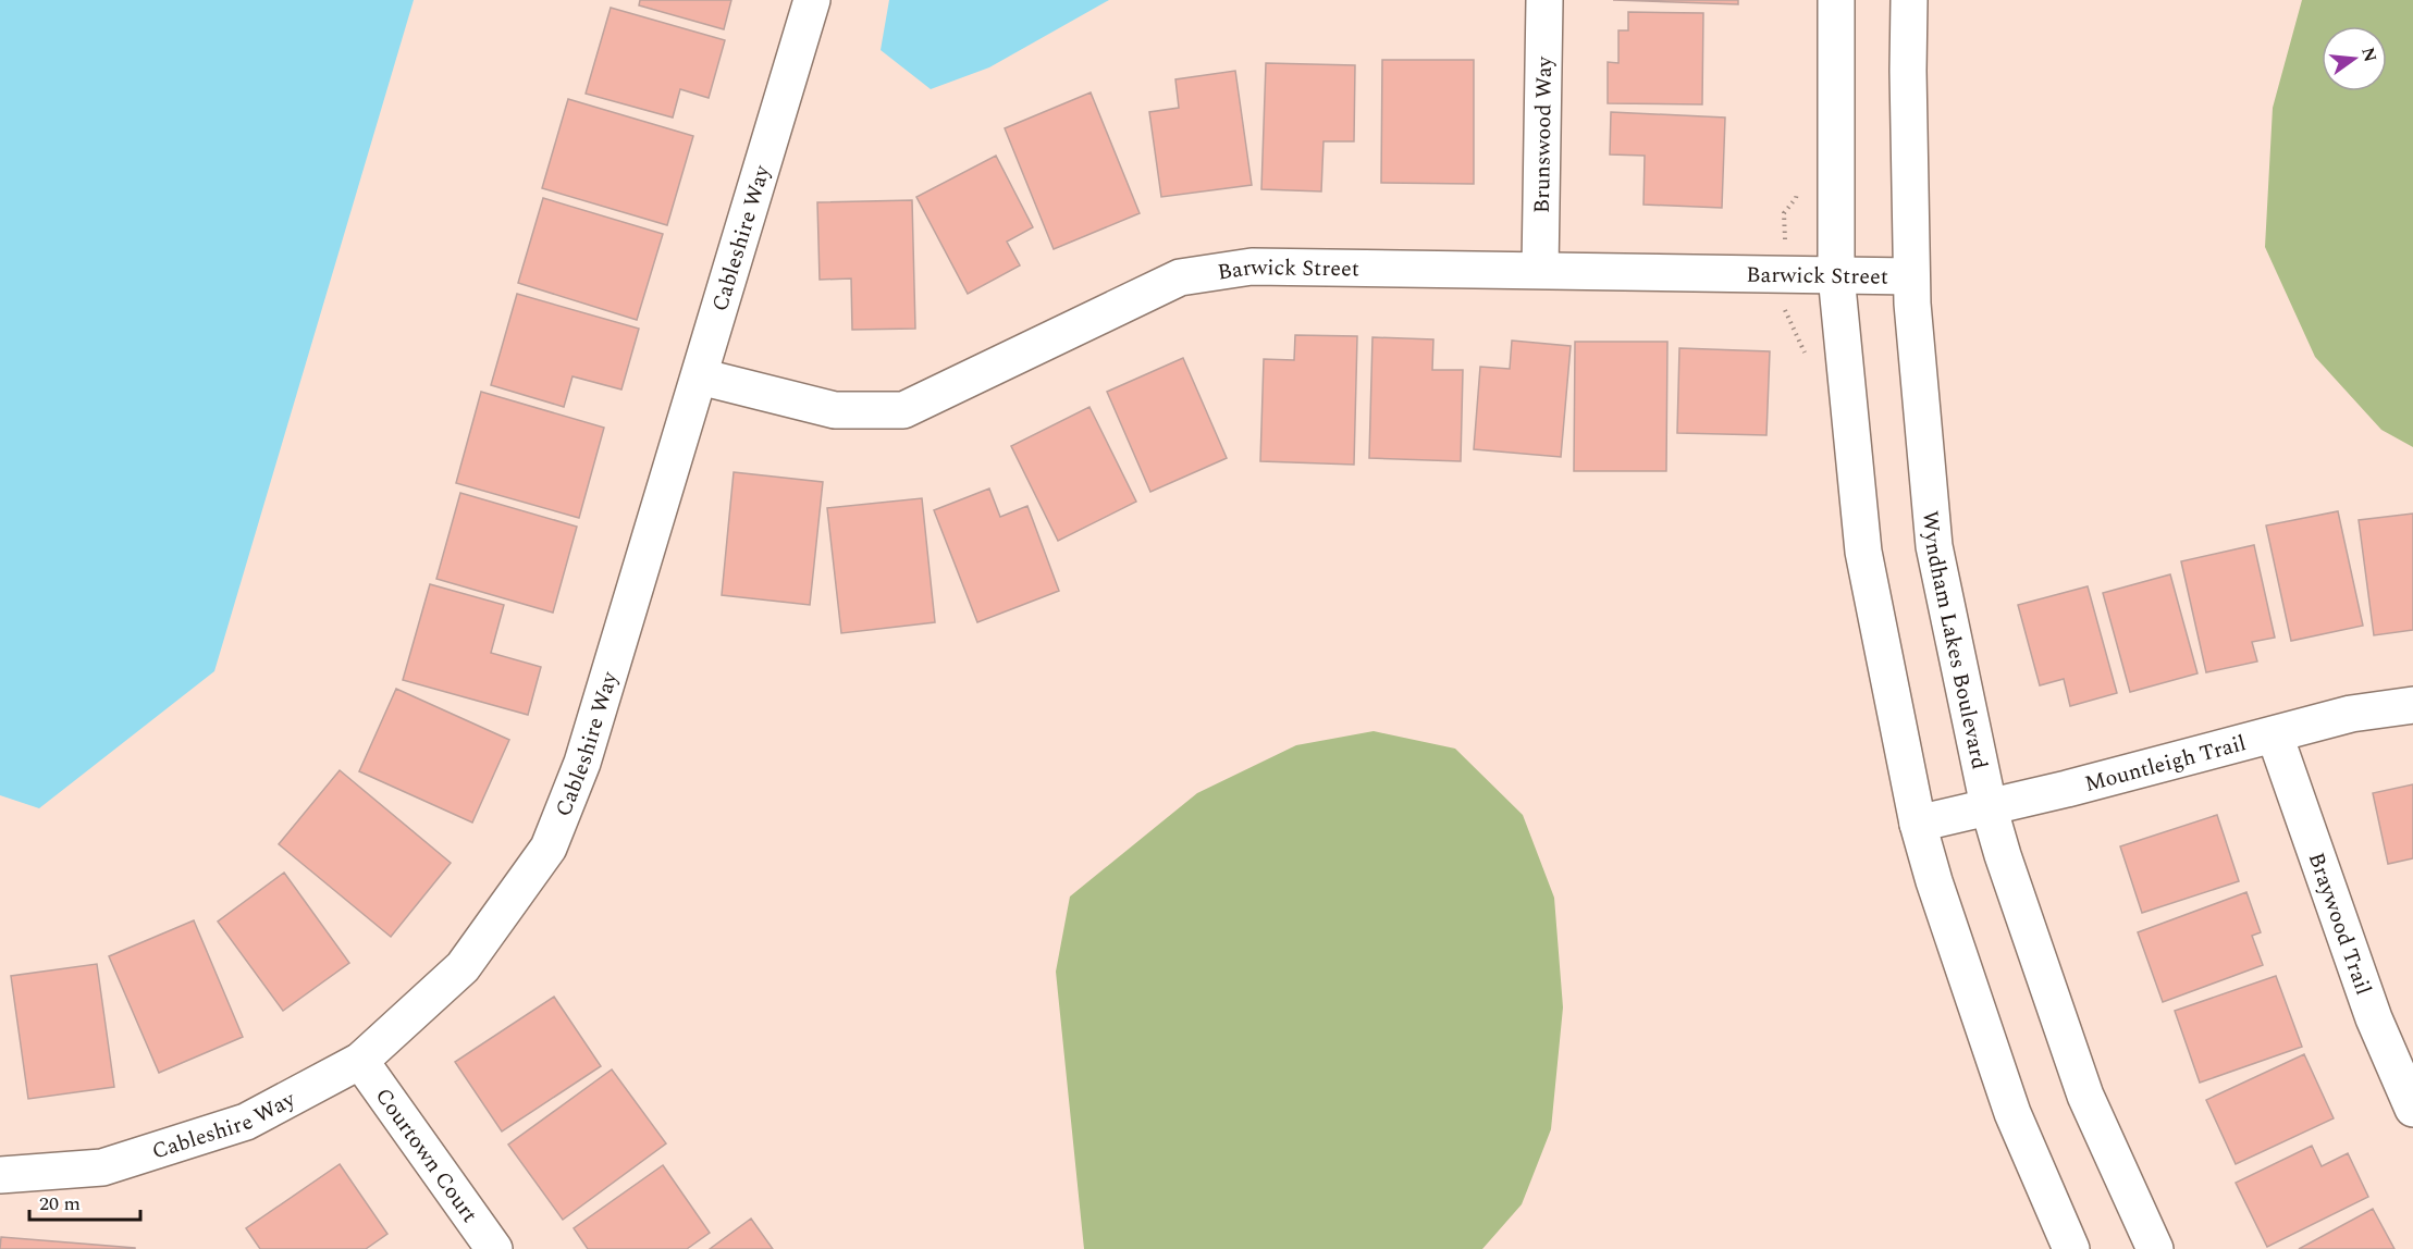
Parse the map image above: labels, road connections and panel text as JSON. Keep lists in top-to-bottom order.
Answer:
{
  "streets": {
    "street": [
      "Brunswood Way",
      "Cableshire Way",
      "Barwick Street",
      "Wyndham Lakes Boulevard",
      "Mountleigh Trail",
      "Braywood Trail",
      "Courtown Court"
    ]
  },
  "crossings": [
    ["Brunswood Way", "Barwick Street"],
    ["Cableshire Way", "Barwick Street"],
    ["Cableshire Way", "Courtown Court"],
    ["Barwick Street", "Wyndham Lakes Boulevard"],
    ["Wyndham Lakes Boulevard", "Mountleigh Trail"],
    ["Mountleigh Trail", "Braywood Trail"]
  ],
  "scale_bar": "20 m",
  "north": "right"
}
